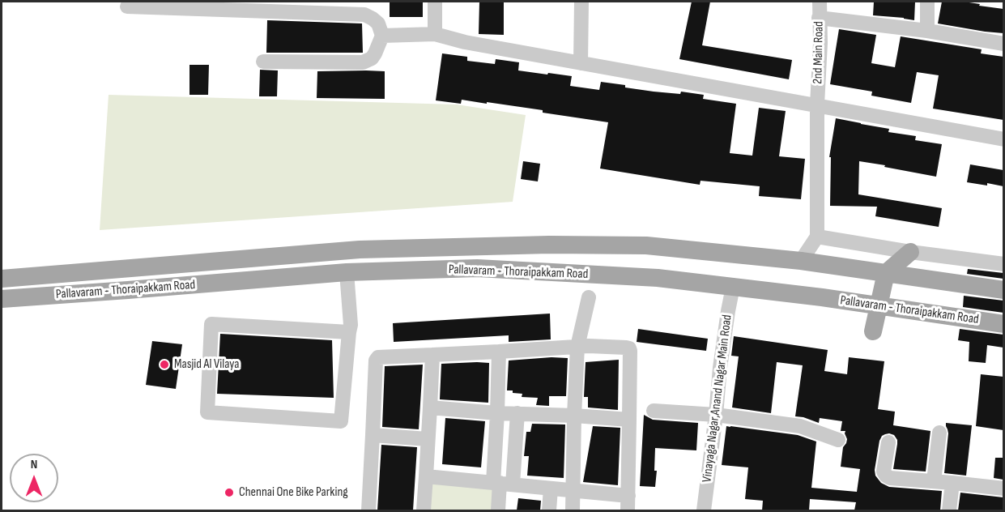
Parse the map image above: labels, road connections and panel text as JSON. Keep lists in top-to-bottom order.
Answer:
{
  "streets": {
    "main road": ["Pallavaram - Thoraipakkam Road"],
    "street": ["2nd Main Road", "Vinayaga Nagar,Anand Nagar Main Road"]
  },
  "crossings": [
    ["Pallavaram - Thoraipakkam Road", "Vinayaga Nagar,Anand Nagar Main Road"]
  ],
  "places": ["Masjid Al Vilaya", "Chennai One Bike Parking"],
  "north": "top"
}
